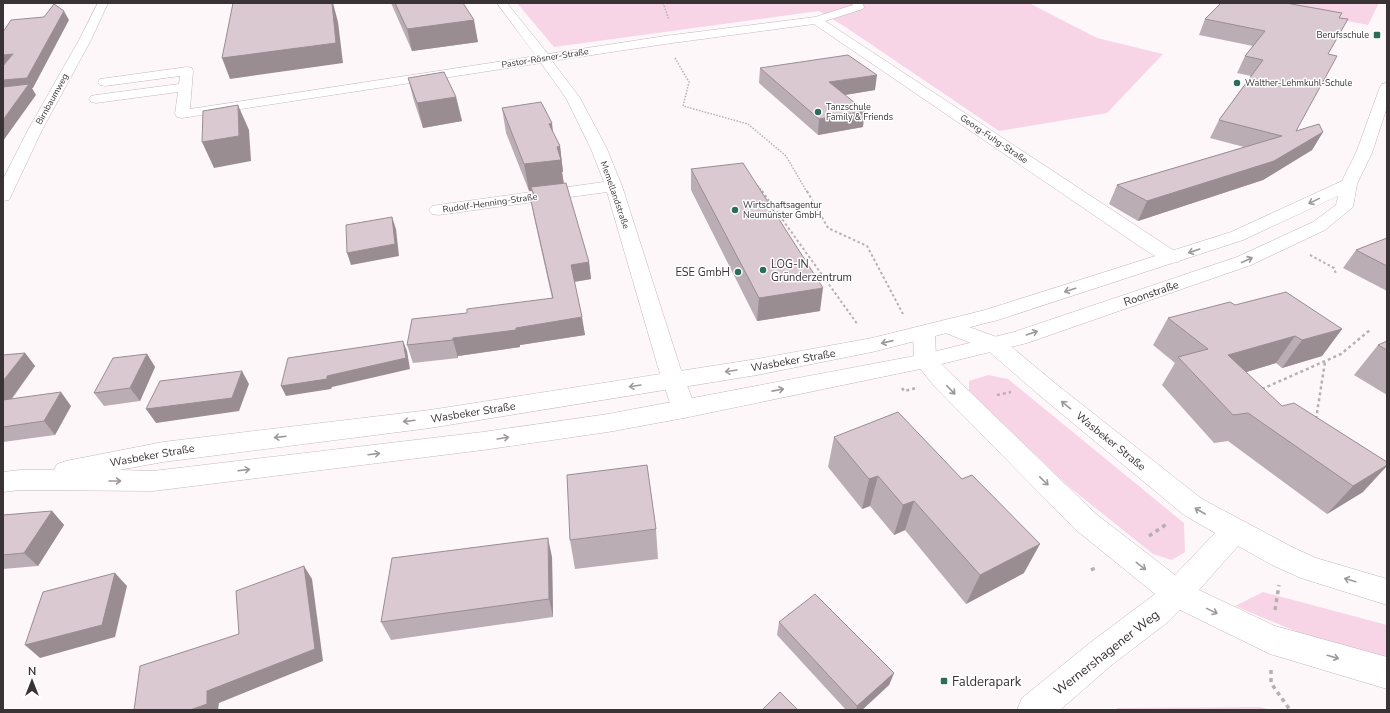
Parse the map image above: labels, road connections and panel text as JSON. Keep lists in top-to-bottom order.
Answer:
{
  "streets": {
    "street": [
      "Pastor-Rösner-Straße",
      "Birnbaumweg",
      "Georg-Fuhg-Straße",
      "Memellandstraße",
      "Rudolf-Henning-Straße",
      "Roonstraße",
      "Wasbeker Straße",
      "Wernershagener Weg"
    ]
  },
  "crossings": [
    ["Pastor-Rösner-Straße", "Georg-Fuhg-Straße"],
    ["Pastor-Rösner-Straße", "Memellandstraße"],
    ["Memellandstraße", "Rudolf-Henning-Straße"],
    ["Memellandstraße", "Wasbeker Straße"],
    ["Roonstraße", "Wasbeker Straße"]
  ],
  "places": {
    "transit": ["Berufsschule", "Falderapark"],
    "other": [
      "Walther-Lehmkuhl-Schule",
      "Tanzschule Family & Friends",
      "Wirtschaftsagentur Neumünster GmbH",
      "LOG-IN Gründerzentrum",
      "ESE GmbH"
    ]
  },
  "north": "top"
}
